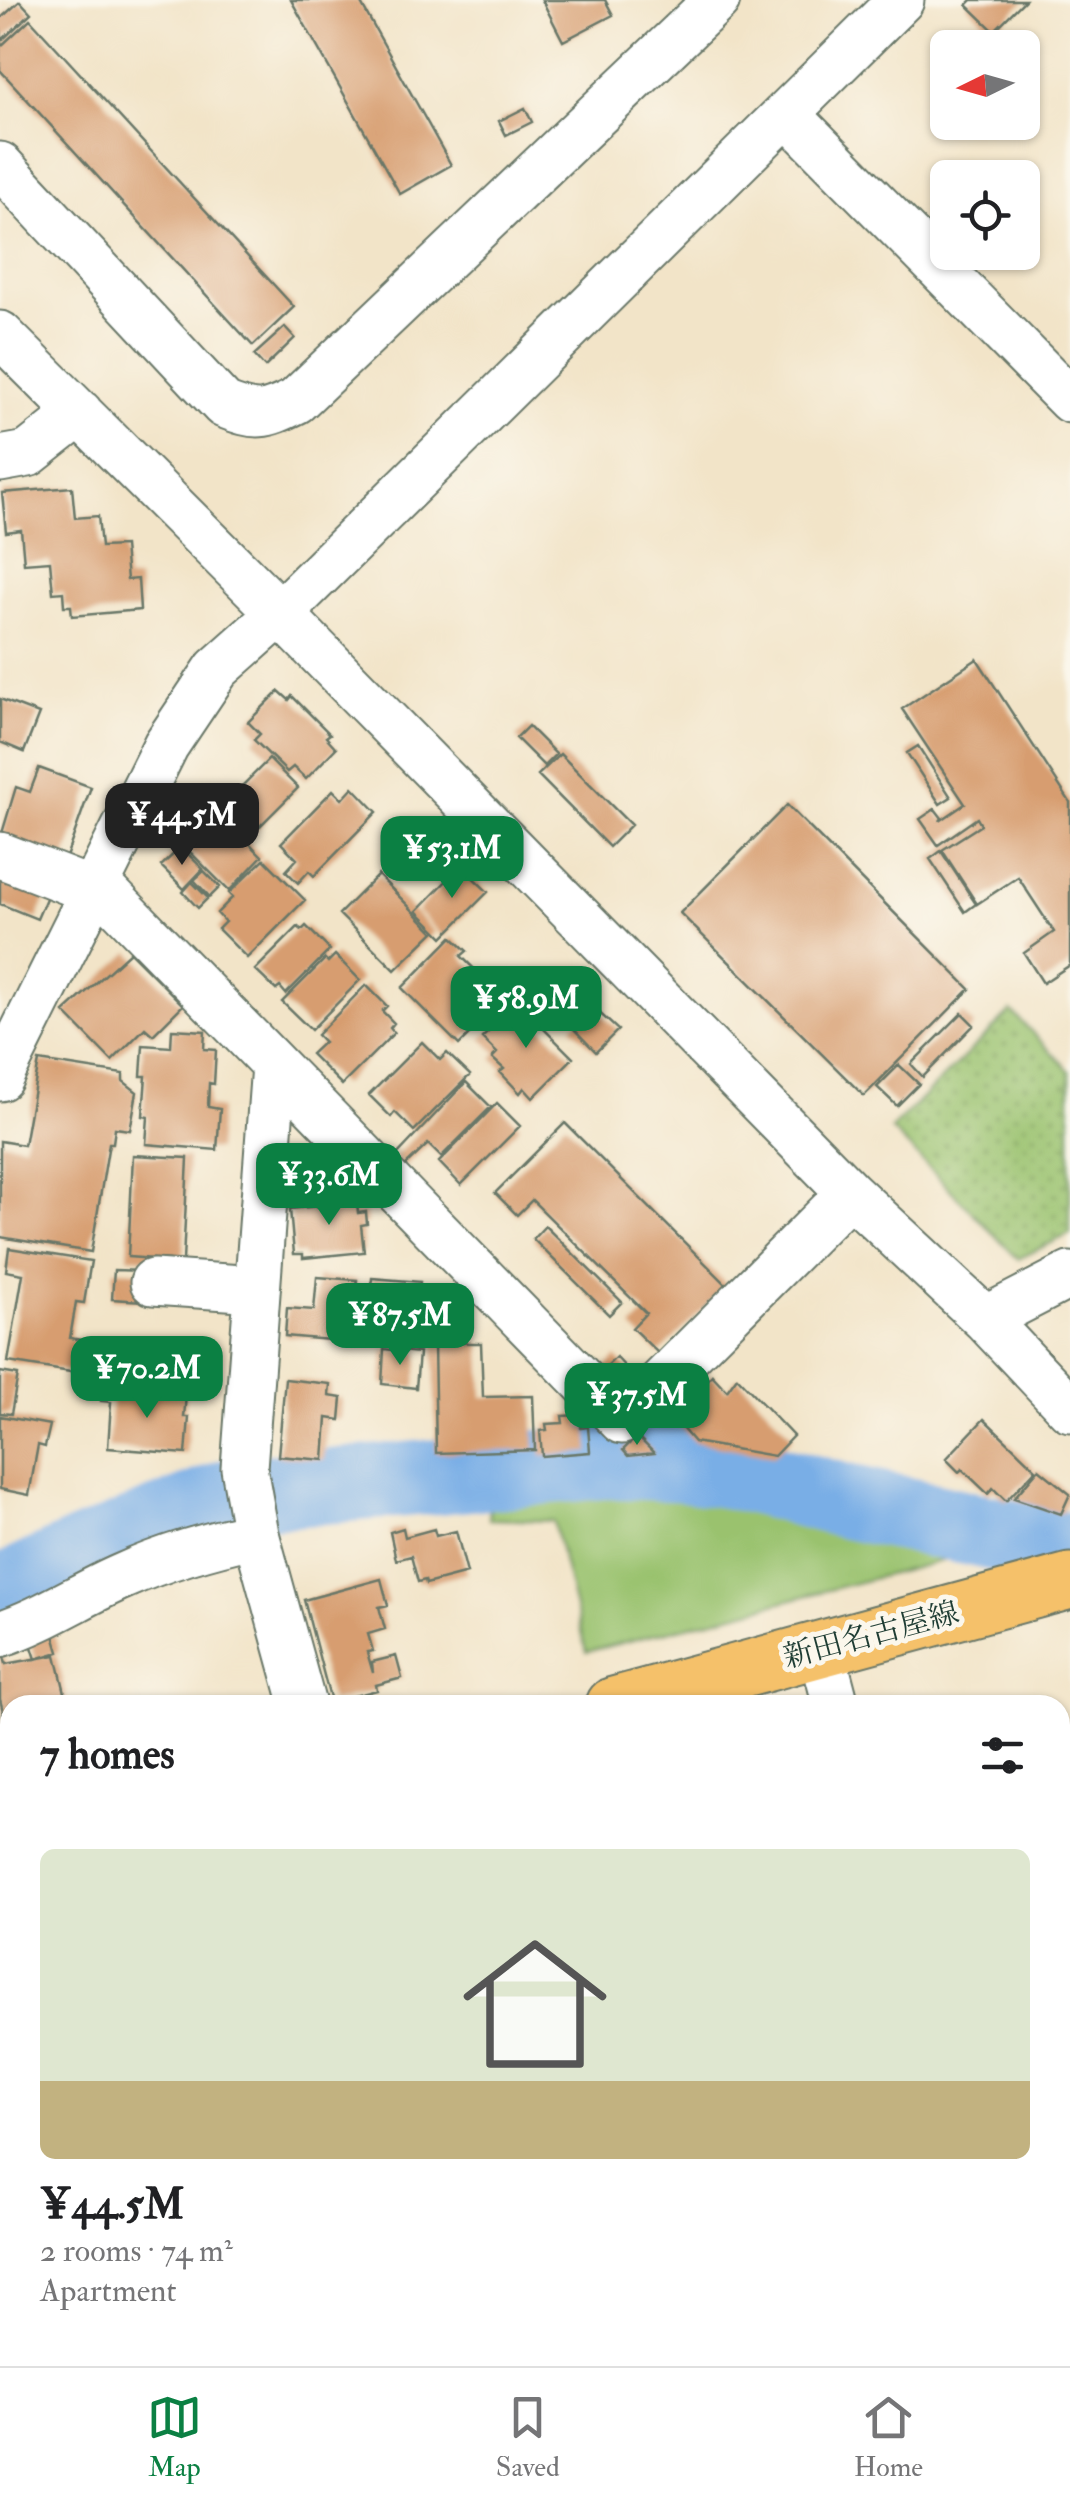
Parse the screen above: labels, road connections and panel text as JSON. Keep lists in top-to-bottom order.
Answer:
{
  "streets": {
    "main road": ["新田名古屋線"]
  },
  "north": "left",
  "page": {
    "price": [
      "¥44.5M",
      "¥53.1M",
      "¥58.9M",
      "¥33.6M",
      "¥87.5M",
      "¥70.2M",
      "¥37.5M"
    ],
    "heading": "7 homes",
    "list": [
      {
        "name": "¥44.5M",
        "note": "2 rooms · 74 m² · Apartment"
      }
    ],
    "tabs": ["Map", "Saved", "Home"]
  }
}
